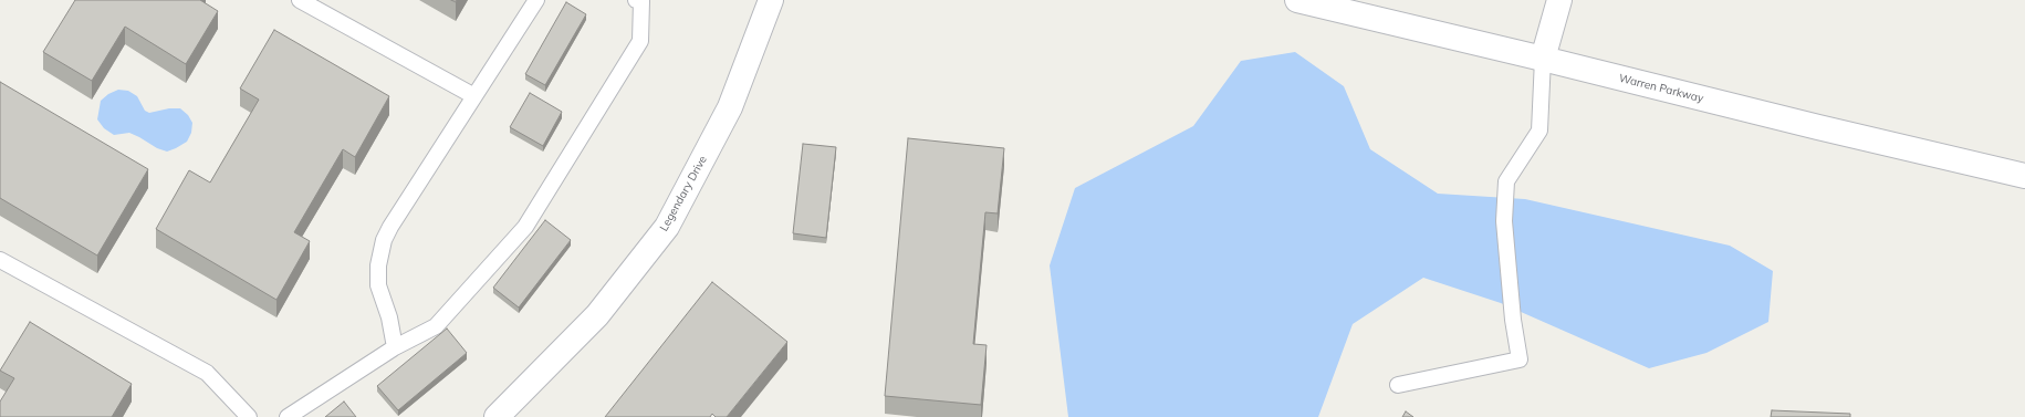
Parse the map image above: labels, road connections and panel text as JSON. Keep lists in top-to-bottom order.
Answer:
{
  "streets": {
    "main road": ["Warren Parkway", "Legendary Drive"]
  }
}
